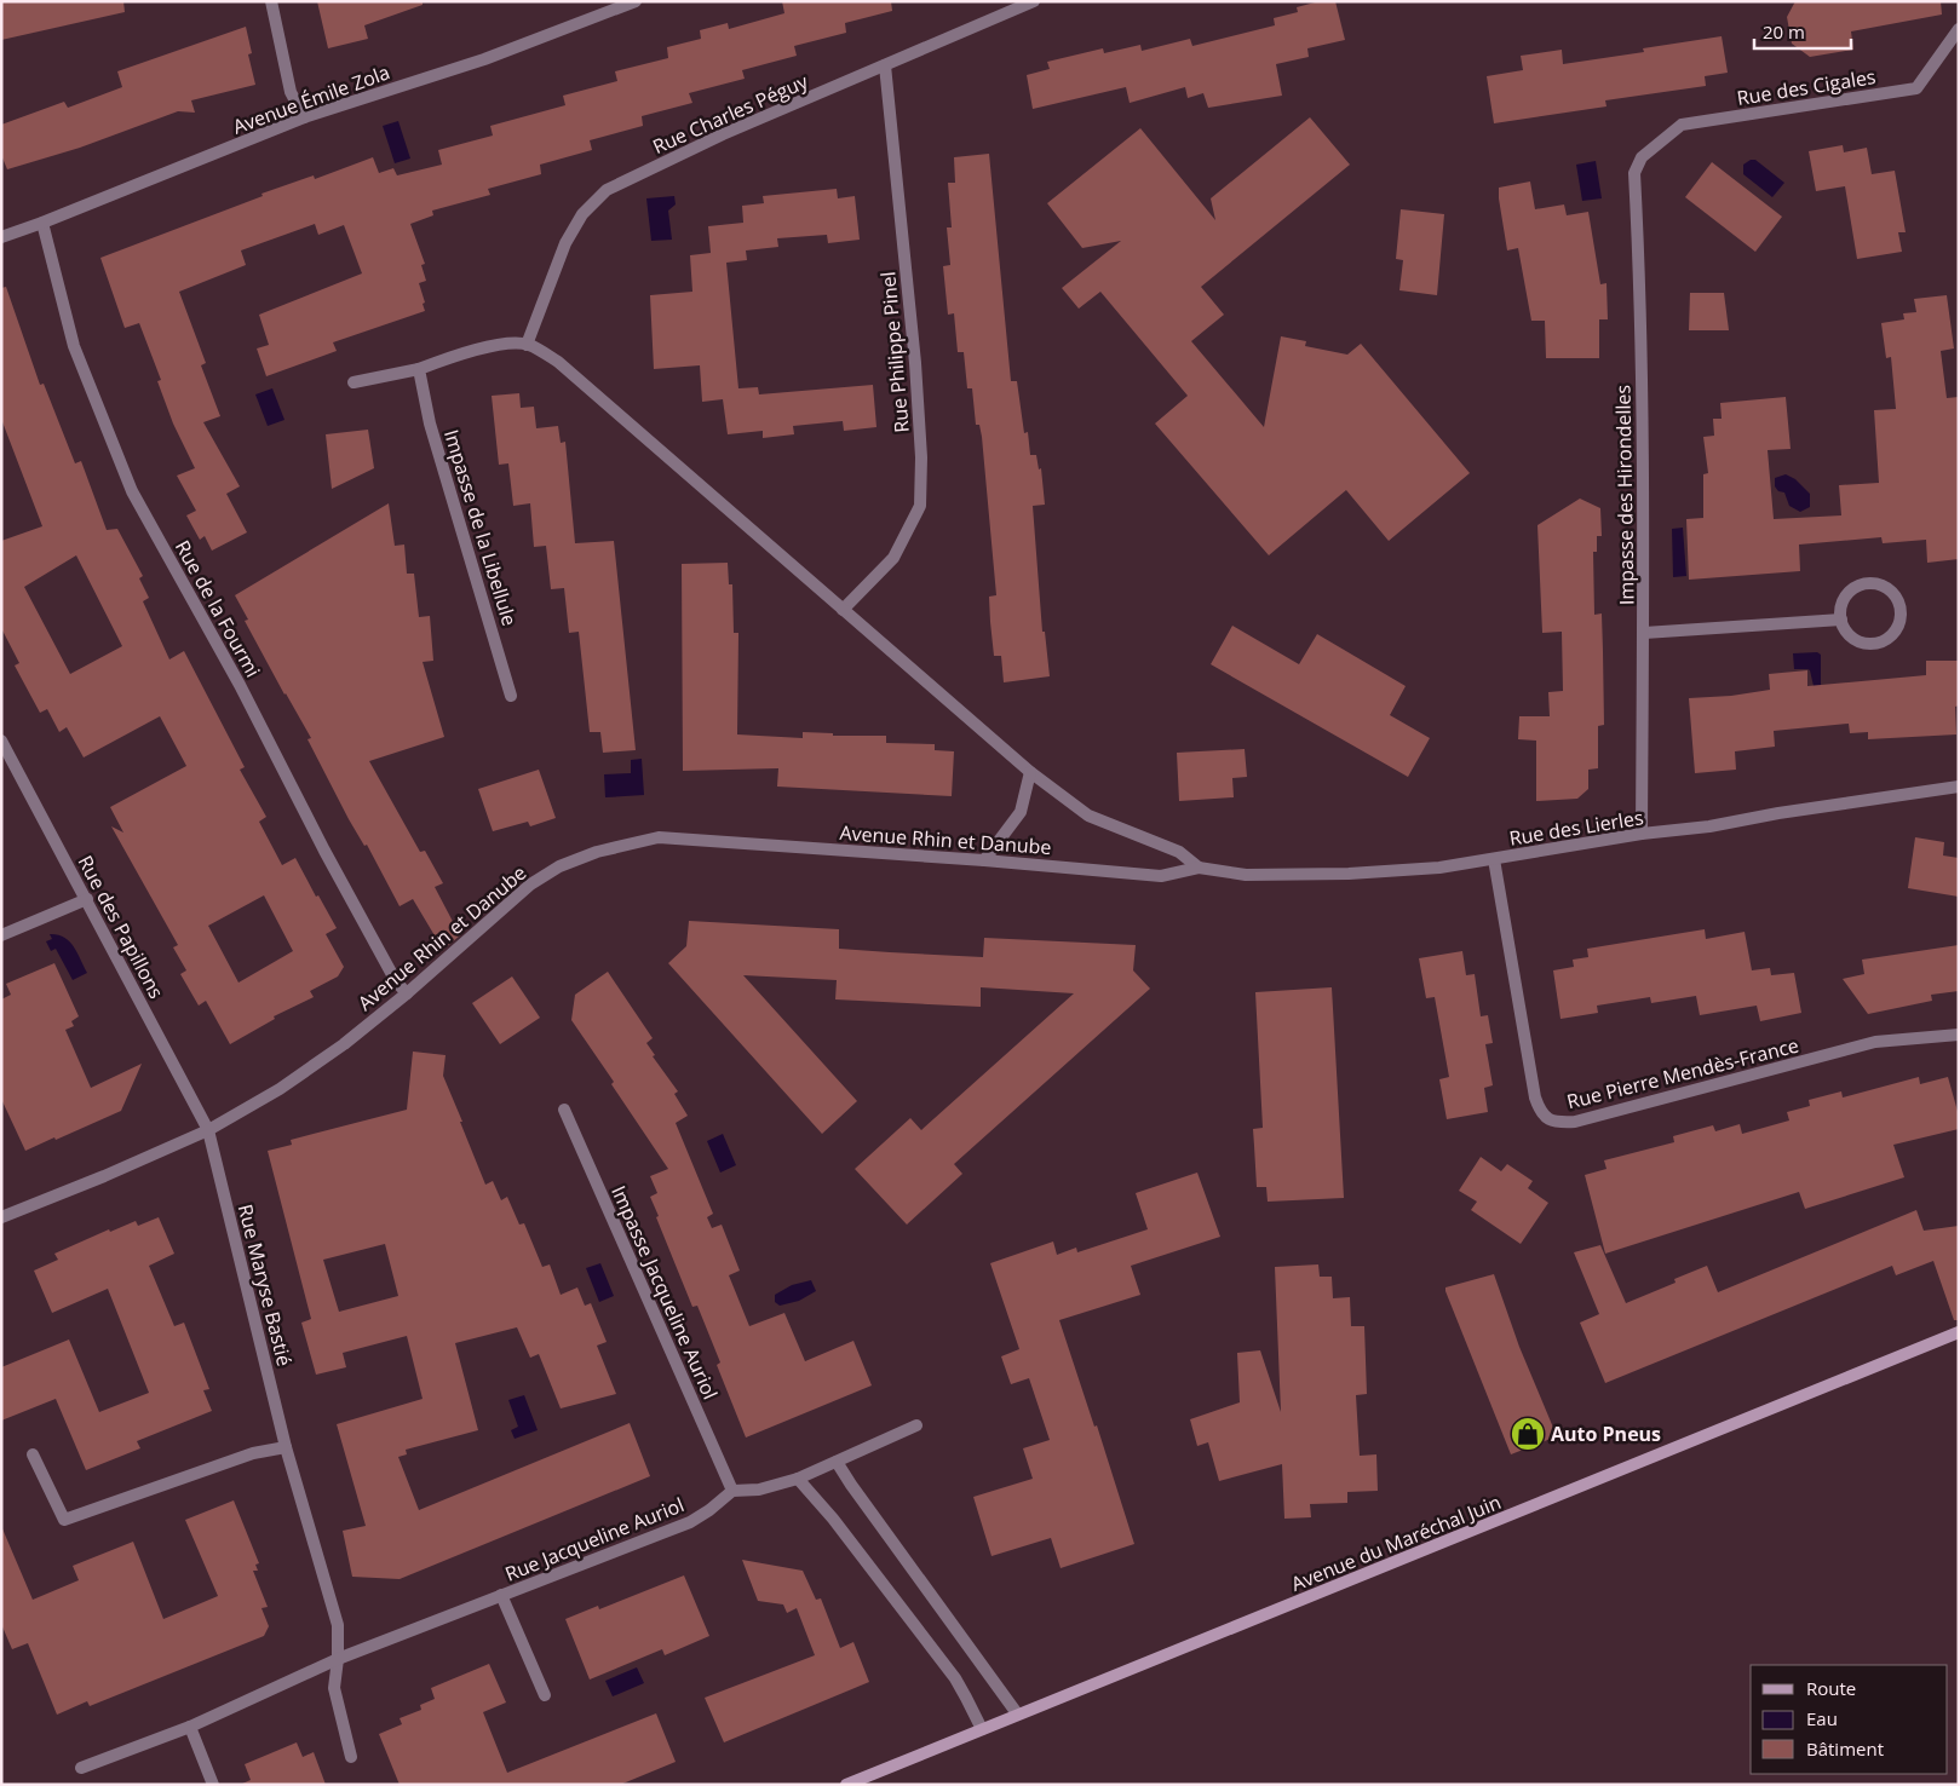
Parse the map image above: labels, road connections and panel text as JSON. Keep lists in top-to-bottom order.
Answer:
{
  "streets": {
    "main road": ["Avenue du Maréchal Juin"],
    "street": [
      "Rue des Cigales",
      "Avenue Émile Zola",
      "Rue Charles Péguy",
      "Rue Philippe Pinel",
      "Impasse des Hirondelles",
      "Impasse de la Libellule",
      "Rue de la Fourmi",
      "Rue des Lierles",
      "Avenue Rhin et Danube",
      "Rue des Papillons",
      "Rue Pierre Mendès-France",
      "Rue Maryse Bastié",
      "Impasse Jacqueline Auriol",
      "Rue Jacqueline Auriol"
    ]
  },
  "crossings": [
    ["Rue des Cigales", "Impasse des Hirondelles"],
    ["Avenue Émile Zola", "Rue de la Fourmi"],
    ["Rue Charles Péguy", "Rue Philippe Pinel"],
    ["Impasse des Hirondelles", "Rue des Lierles"],
    ["Rue de la Fourmi", "Avenue Rhin et Danube"],
    ["Rue des Lierles", "Avenue Rhin et Danube"],
    ["Rue des Lierles", "Rue Pierre Mendès-France"],
    ["Avenue Rhin et Danube", "Rue des Papillons"],
    ["Avenue Rhin et Danube", "Rue Maryse Bastié"],
    ["Rue des Papillons", "Rue Maryse Bastié"],
    ["Rue Maryse Bastié", "Rue Jacqueline Auriol"],
    ["Impasse Jacqueline Auriol", "Rue Jacqueline Auriol"]
  ],
  "places": {
    "shop": ["Auto Pneus"]
  },
  "legend": ["Route", "Eau", "Bâtiment"],
  "scale_bar": "20 m"
}
